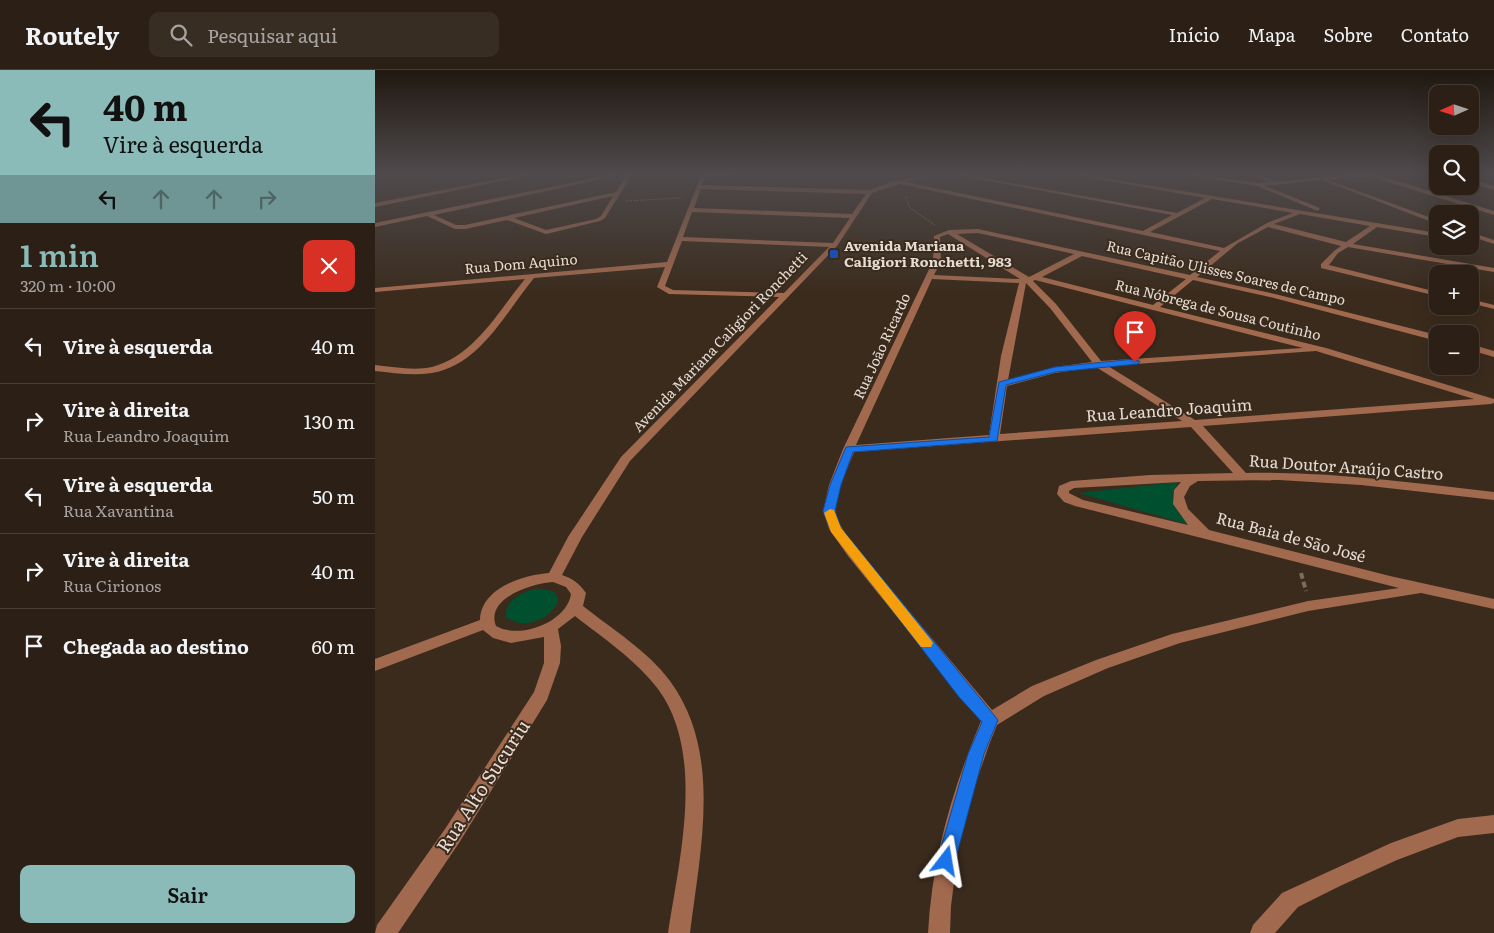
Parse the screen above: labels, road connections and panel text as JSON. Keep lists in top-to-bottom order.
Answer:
{
  "streets": {
    "street": [
      "Rua Dom Aquino",
      "Rua Capitão Ulisses Soares de Campo",
      "Rua Nóbrega de Sousa Coutinho",
      "Avenida Mariana Caligiori Ronchetti",
      "Rua João Ricardo",
      "Rua Leandro Joaquim",
      "Rua Doutor Araújo Castro",
      "Rua Baia de São José",
      "Rua Alto Sucuriu"
    ]
  },
  "crossings": [
    ["Rua Capitão Ulisses Soares de Campo", "Rua João Ricardo"],
    ["Rua Nóbrega de Sousa Coutinho", "Rua João Ricardo"],
    ["Rua Nóbrega de Sousa Coutinho", "Rua Leandro Joaquim"],
    ["Avenida Mariana Caligiori Ronchetti", "Rua Alto Sucuriu"],
    ["Rua João Ricardo", "Rua Leandro Joaquim"],
    ["Rua Doutor Araújo Castro", "Rua Baia de São José"]
  ],
  "places": {
    "transit": ["Avenida Mariana Caligiori Ronchetti, 983"]
  },
  "north": "left",
  "page": {
    "header": "Routely",
    "search": "Pesquisar aqui",
    "nav": [
      "Início",
      "Mapa",
      "Sobre",
      "Contato"
    ],
    "turn": ["40 m", "Vire à esquerda"],
    "map_buttons": ["+", "−"],
    "heading": ["1 min", "320 m · 10:00"],
    "list": [
      {
        "name": "Vire à esquerda",
        "value": "40 m"
      },
      {
        "name": "Vire à direita",
        "note": "Rua Leandro Joaquim",
        "value": "130 m"
      },
      {
        "name": "Vire à esquerda",
        "note": "Rua Xavantina",
        "value": "50 m"
      },
      {
        "name": "Vire à direita",
        "note": "Rua Cirionos",
        "value": "40 m"
      },
      {
        "name": "Chegada ao destino",
        "value": "60 m"
      }
    ],
    "buttons": "Sair"
  }
}
